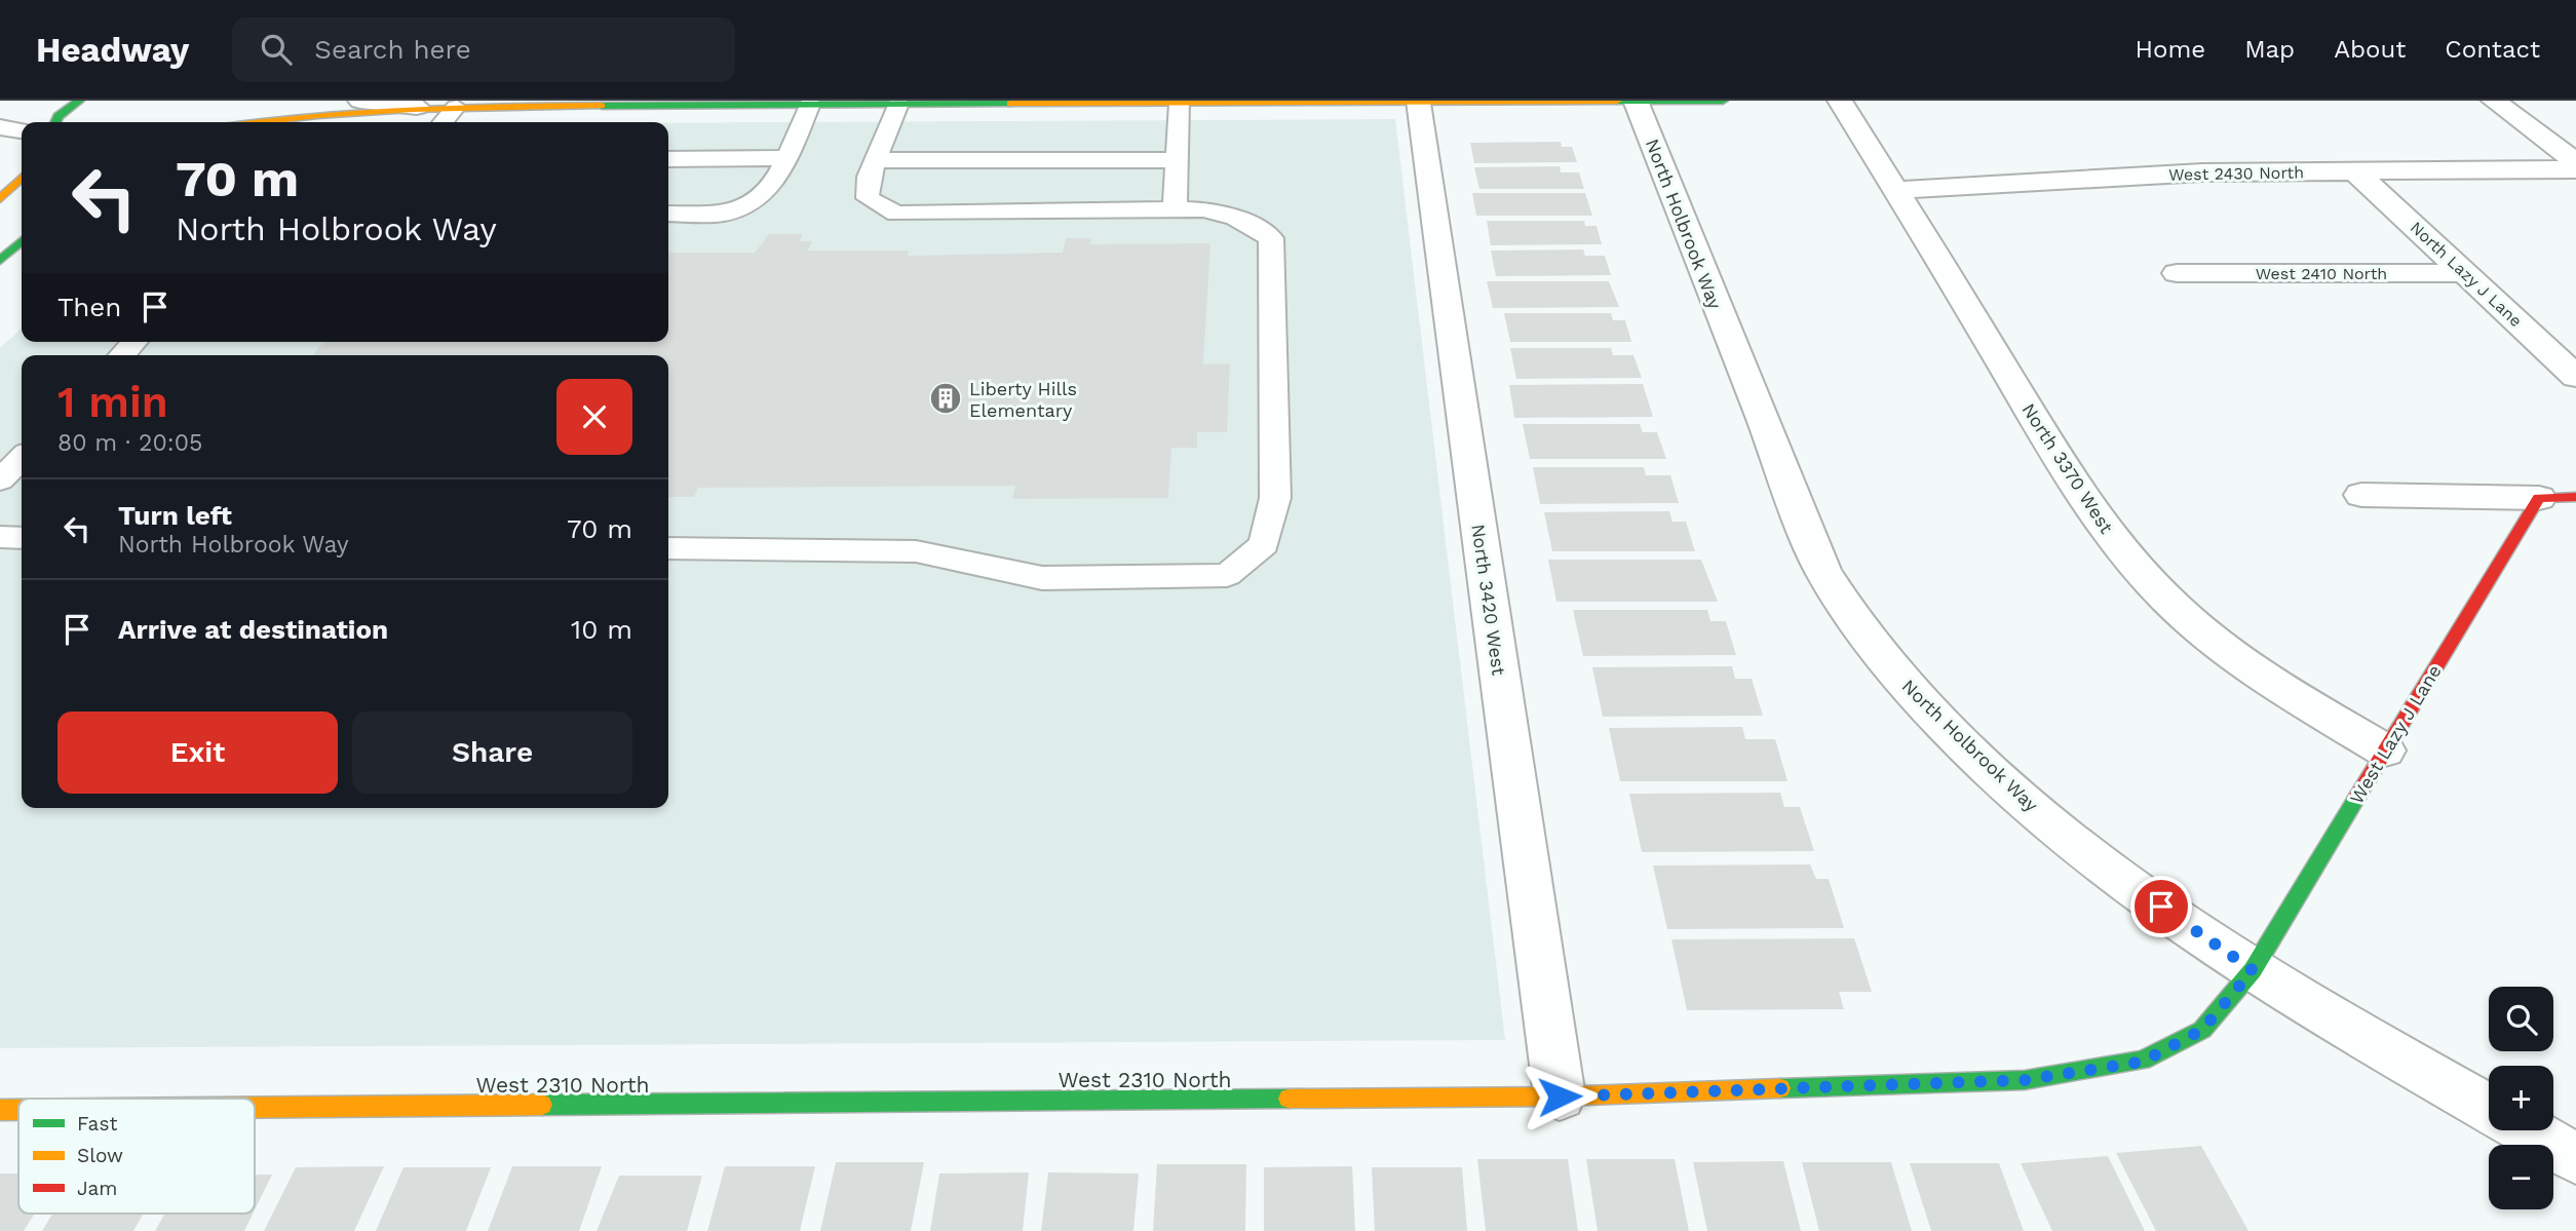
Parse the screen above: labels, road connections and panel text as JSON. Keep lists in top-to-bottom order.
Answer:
{
  "streets": {
    "street": [
      "West 2430 North",
      "North Holbrook Way",
      "West 2410 North",
      "North Lazy J Lane",
      "North 3370 West",
      "North 3420 West",
      "West Lazy J Lane",
      "West 2310 North"
    ]
  },
  "crossings": [
    ["West 2430 North", "North Lazy J Lane"],
    ["West 2430 North", "North 3370 West"],
    ["North Holbrook Way", "West Lazy J Lane"],
    ["North Holbrook Way", "West 2310 North"],
    ["West 2410 North", "North Lazy J Lane"],
    ["North 3370 West", "West Lazy J Lane"],
    ["North 3420 West", "West 2310 North"],
    ["West Lazy J Lane", "West 2310 North"]
  ],
  "places": {
    "building": ["Liberty Hills Elementary"]
  },
  "legend": ["Fast", "Slow", "Jam"],
  "page": {
    "header": "Headway",
    "search": "Search here",
    "nav": [
      "Home",
      "Map",
      "About",
      "Contact"
    ],
    "turn": ["70 m", "North Holbrook Way"],
    "then": "Then",
    "heading": ["1 min", "80 m · 20:05"],
    "list": [
      {
        "name": "Turn left",
        "note": "North Holbrook Way",
        "value": "70 m"
      },
      {
        "name": "Arrive at destination",
        "value": "10 m"
      }
    ],
    "buttons": ["Exit", "Share"],
    "map_buttons": ["+", "−"]
  }
}
